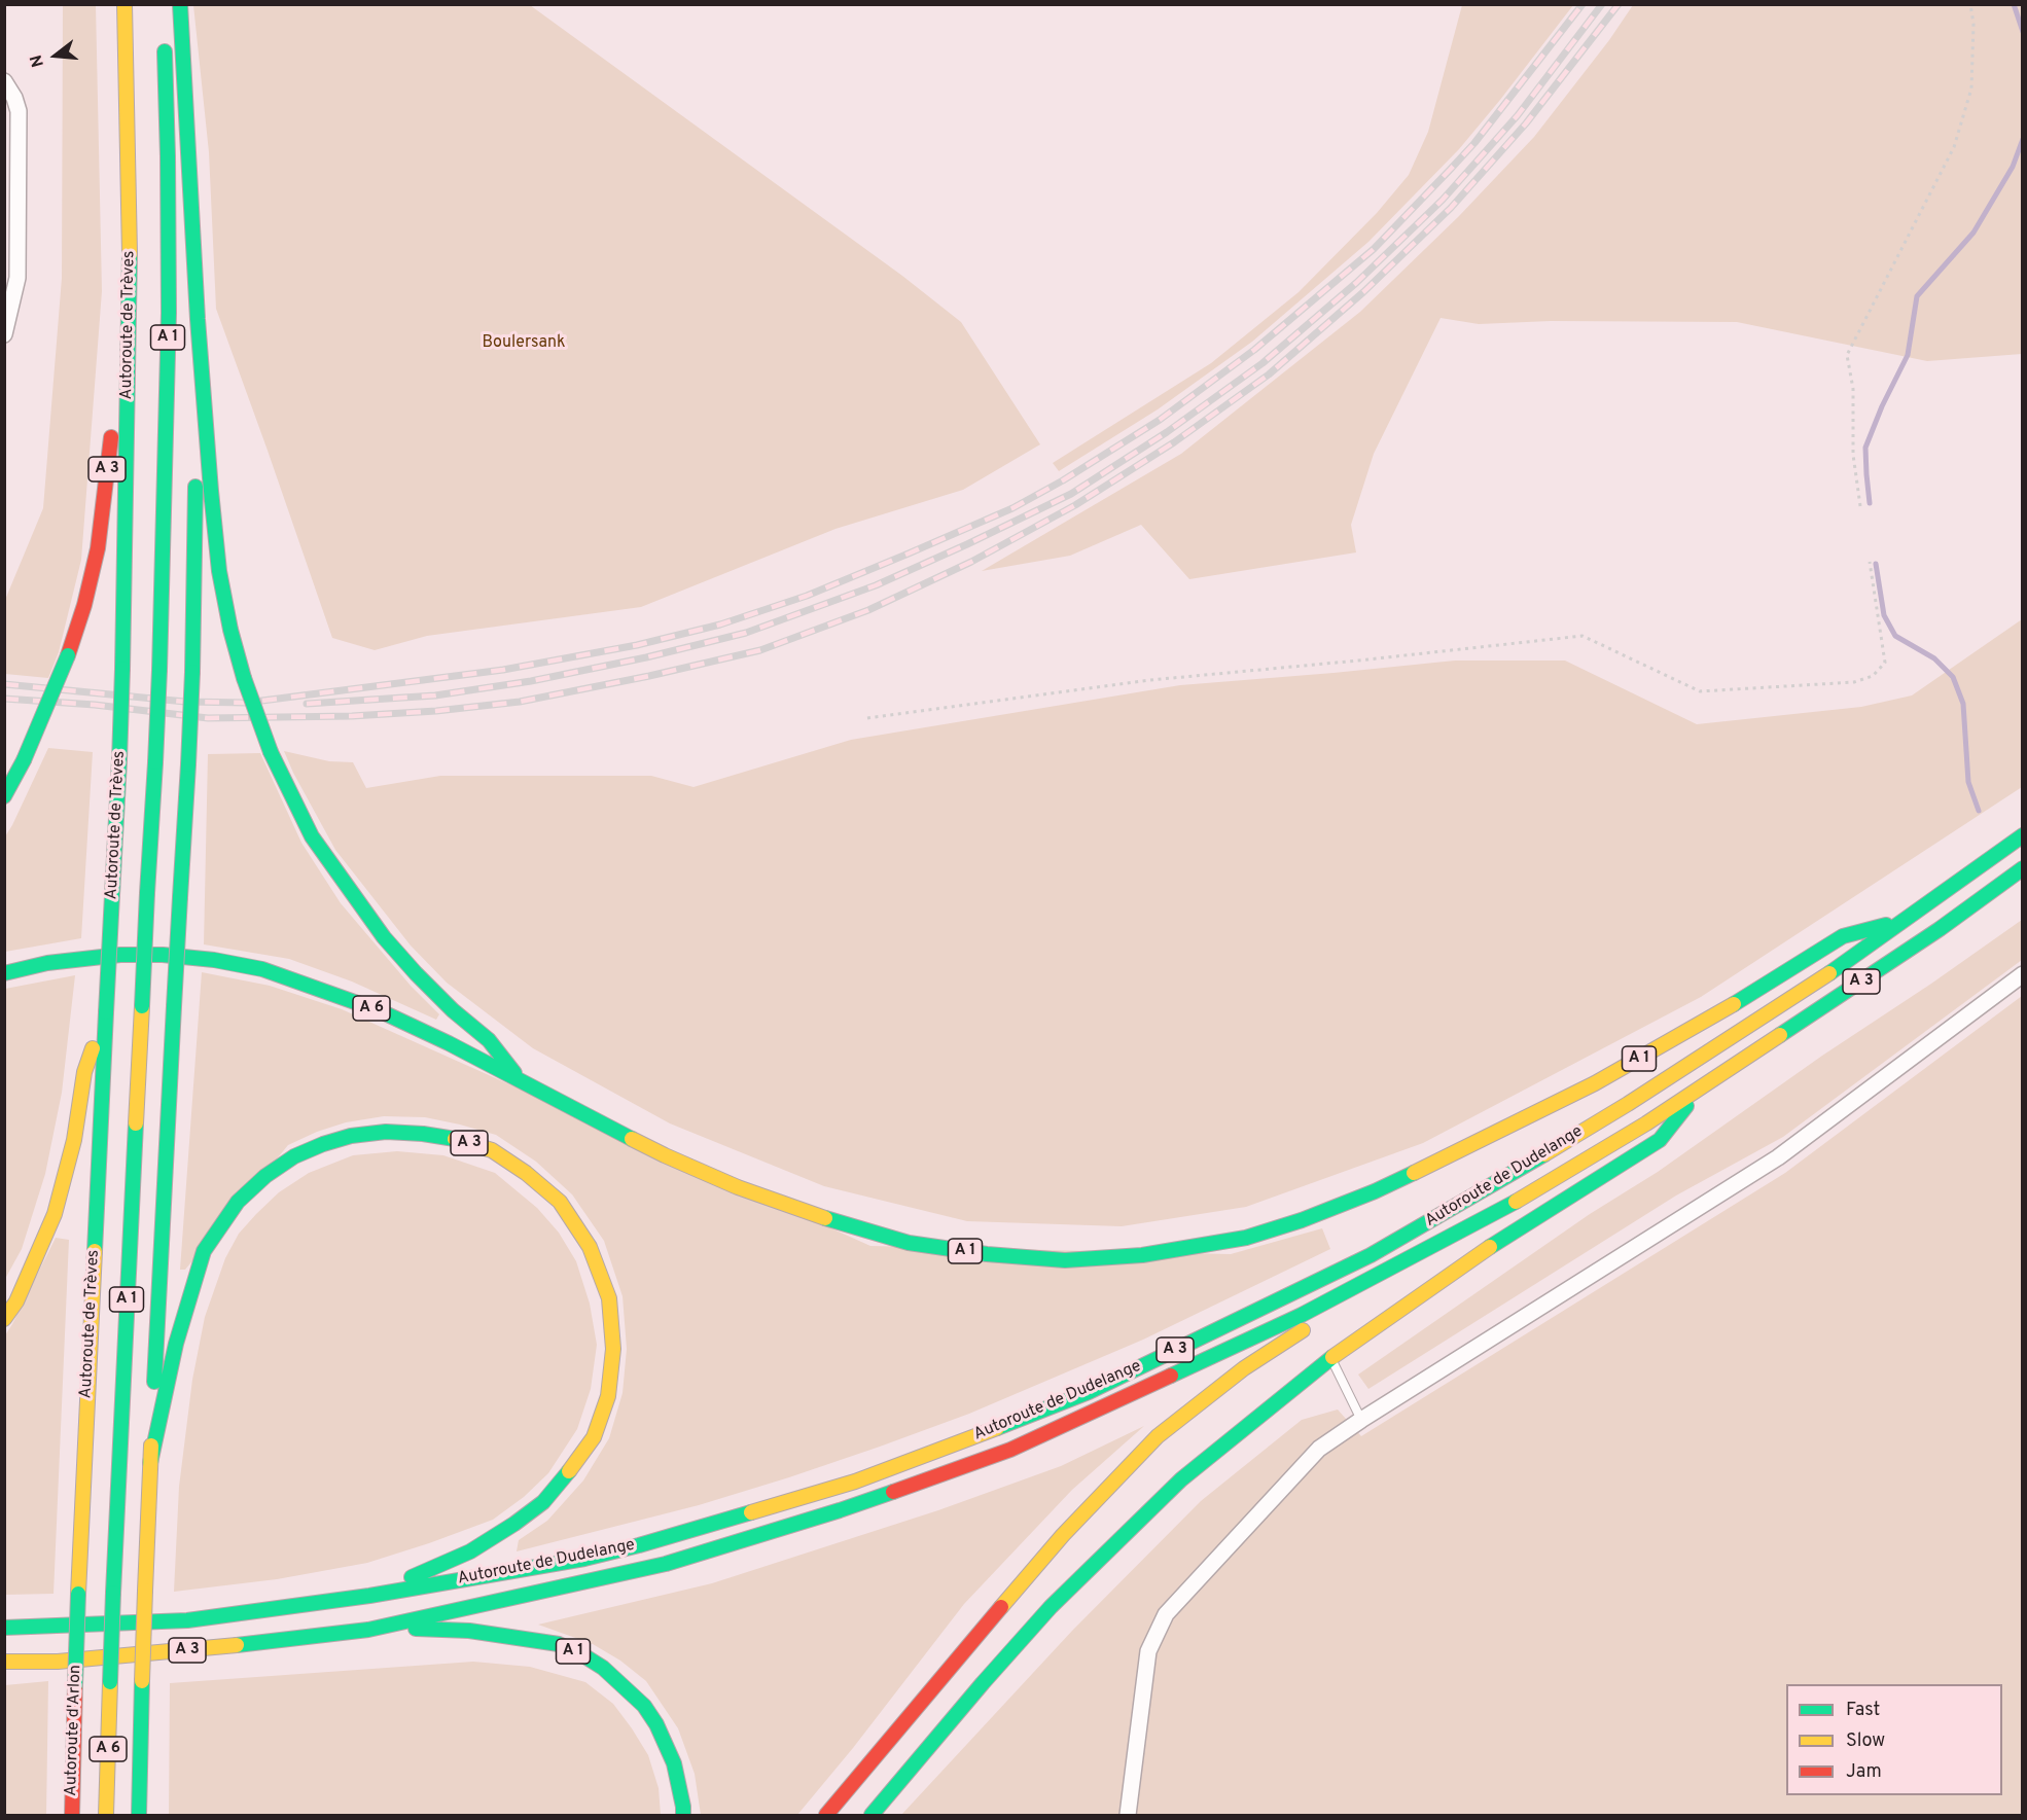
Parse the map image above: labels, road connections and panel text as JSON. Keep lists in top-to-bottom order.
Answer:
{
  "streets": {
    "highway": [
      "Autoroute de Trèves",
      "A 1",
      "A 3",
      "A 6",
      "Autoroute de Dudelange",
      "Autoroute d'Arlon"
    ]
  },
  "crossings": [
    ["Autoroute de Trèves", "A 3"],
    ["Autoroute de Trèves", "Autoroute de Dudelange"],
    ["Autoroute de Trèves", "Autoroute d'Arlon"],
    ["A 1", "A 3"],
    ["A 1", "A 6"],
    ["A 1", "Autoroute de Dudelange"],
    ["A 3", "Autoroute de Dudelange"]
  ],
  "parks": ["Boulersank"],
  "legend": ["Fast", "Slow", "Jam"],
  "north": "left"
}
